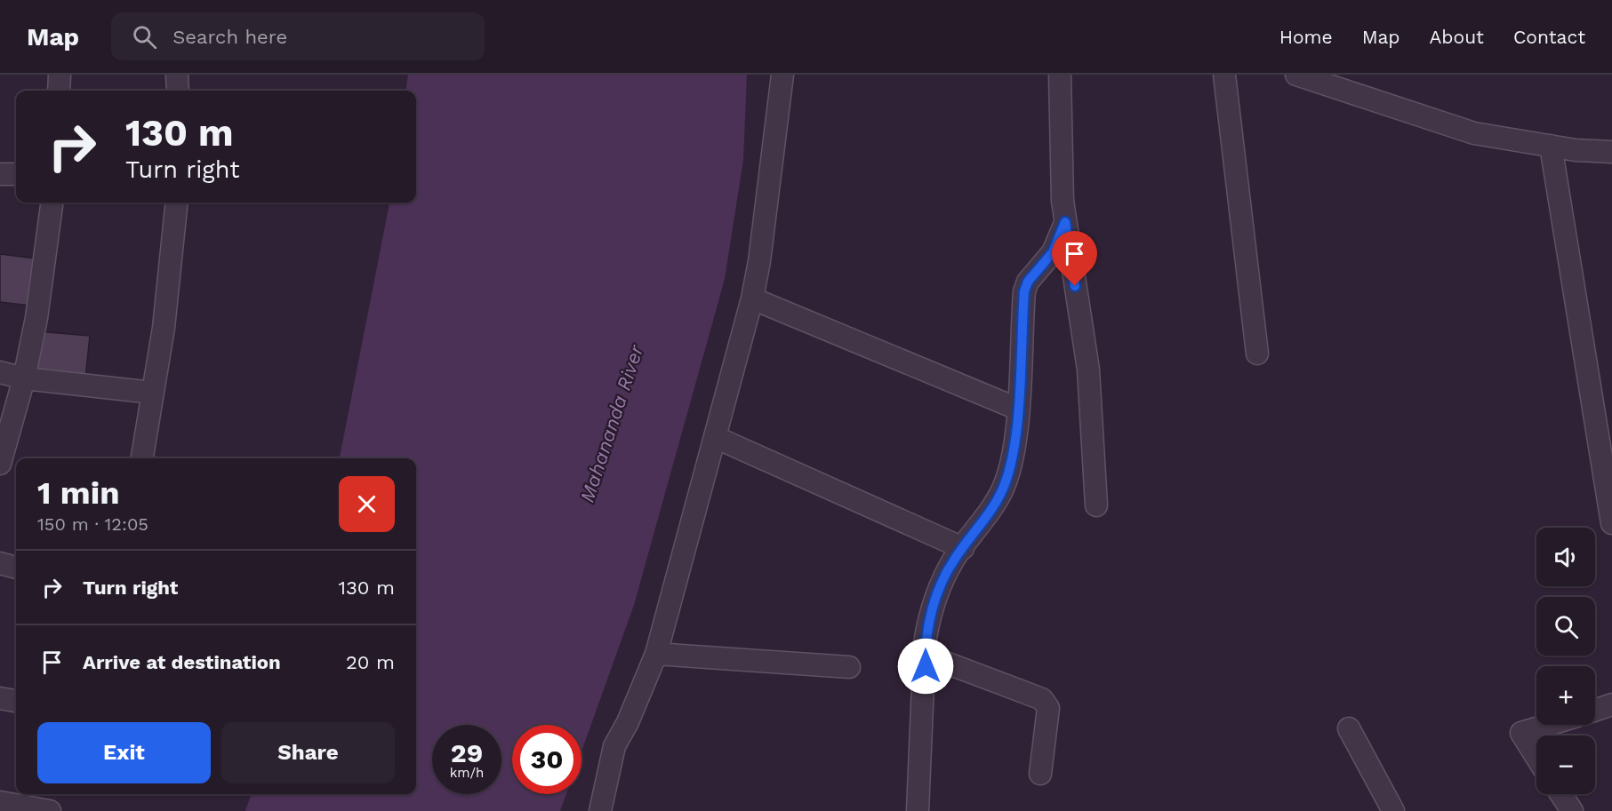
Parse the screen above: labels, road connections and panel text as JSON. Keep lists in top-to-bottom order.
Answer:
{
  "water": ["Mahananda River"],
  "page": {
    "header": "Map",
    "search": "Search here",
    "nav": [
      "Home",
      "Map",
      "About",
      "Contact"
    ],
    "turn": ["130 m", "Turn right"],
    "heading": ["1 min", "150 m · 12:05"],
    "map_buttons": ["+", "−"],
    "list": [
      {
        "name": "Turn right",
        "value": "130 m"
      },
      {
        "name": "Arrive at destination",
        "value": "20 m"
      }
    ],
    "buttons": ["Exit", "Share"],
    "speed": "29 km/h",
    "limit": "30"
  }
}
